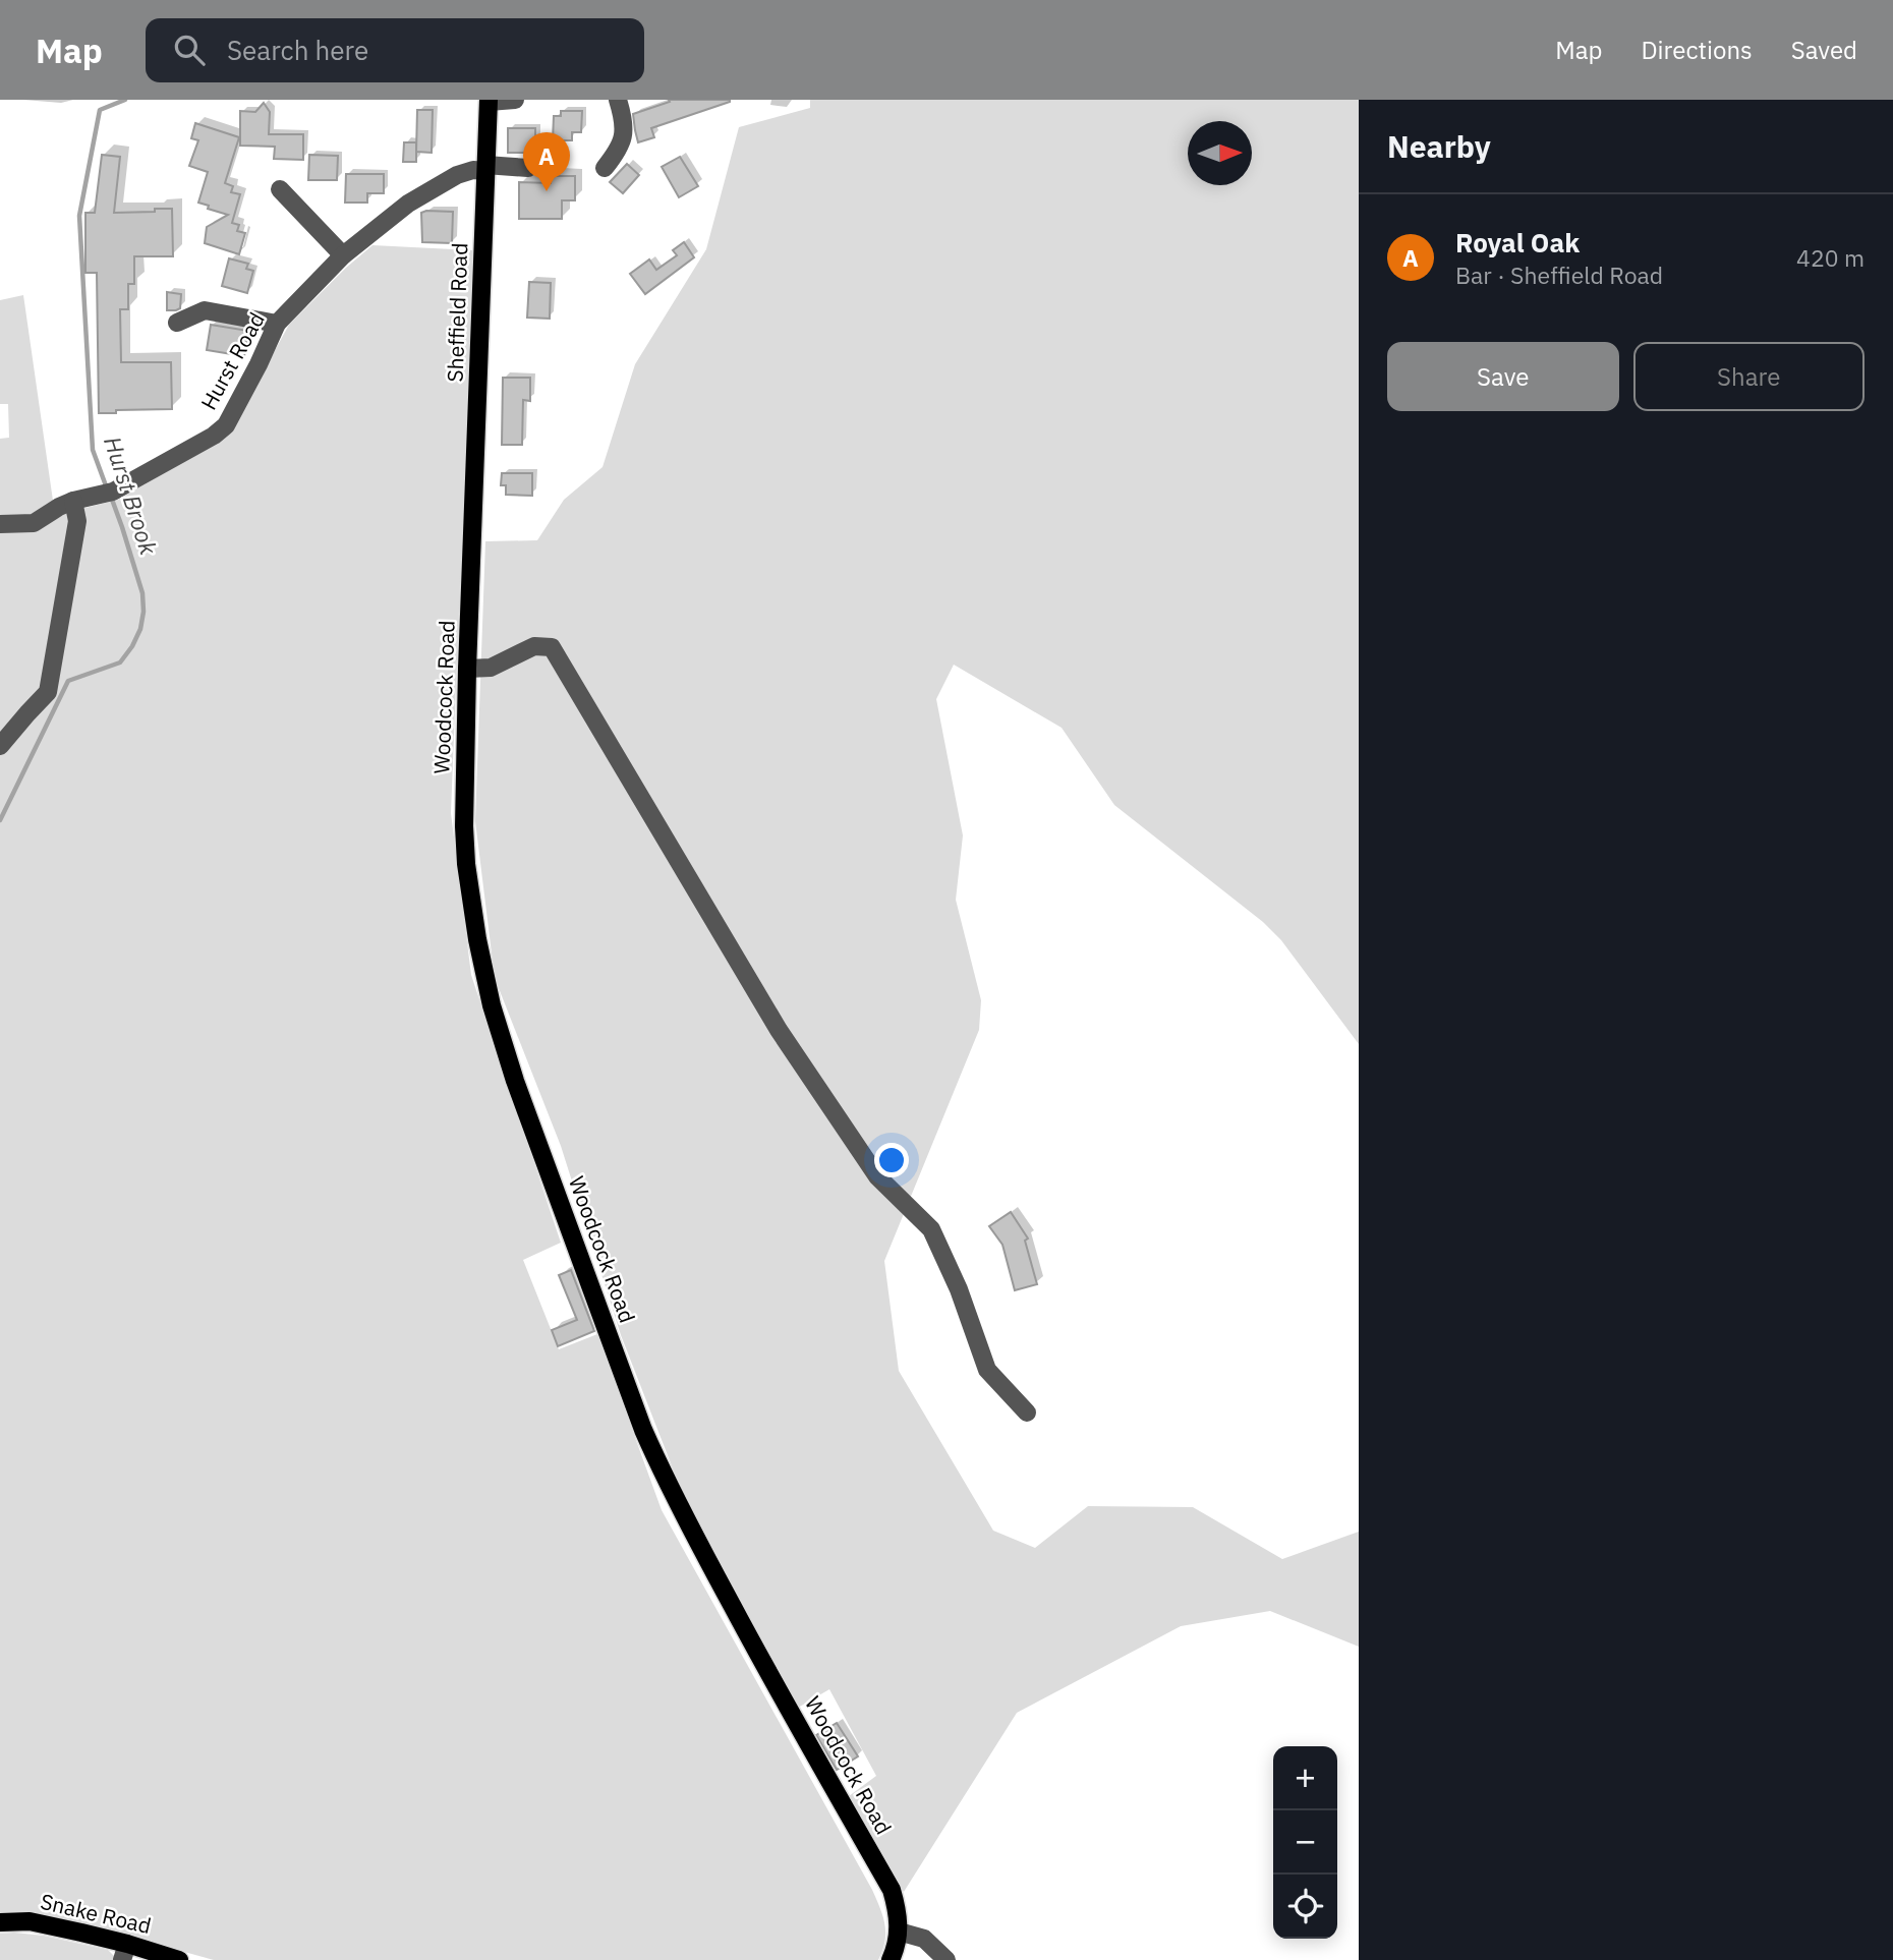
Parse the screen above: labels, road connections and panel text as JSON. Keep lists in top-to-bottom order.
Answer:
{
  "streets": {
    "main road": ["Sheffield Road", "Woodcock Road", "Snake Road"],
    "street": ["Hurst Road"]
  },
  "crossings": [
    ["Sheffield Road", "Hurst Road"],
    ["Sheffield Road", "Woodcock Road"]
  ],
  "water": ["Hurst Brook"],
  "north": "right",
  "page": {
    "header": "Map",
    "search": "Search here",
    "nav": ["Map", "Directions", "Saved"],
    "heading": "Nearby",
    "pins": "A",
    "list": [
      {
        "mark": "A",
        "name": "Royal Oak",
        "note": "Bar · Sheffield Road",
        "value": "420 m"
      }
    ],
    "buttons": ["Save", "Share"],
    "map_buttons": ["+", "−"]
  }
}
